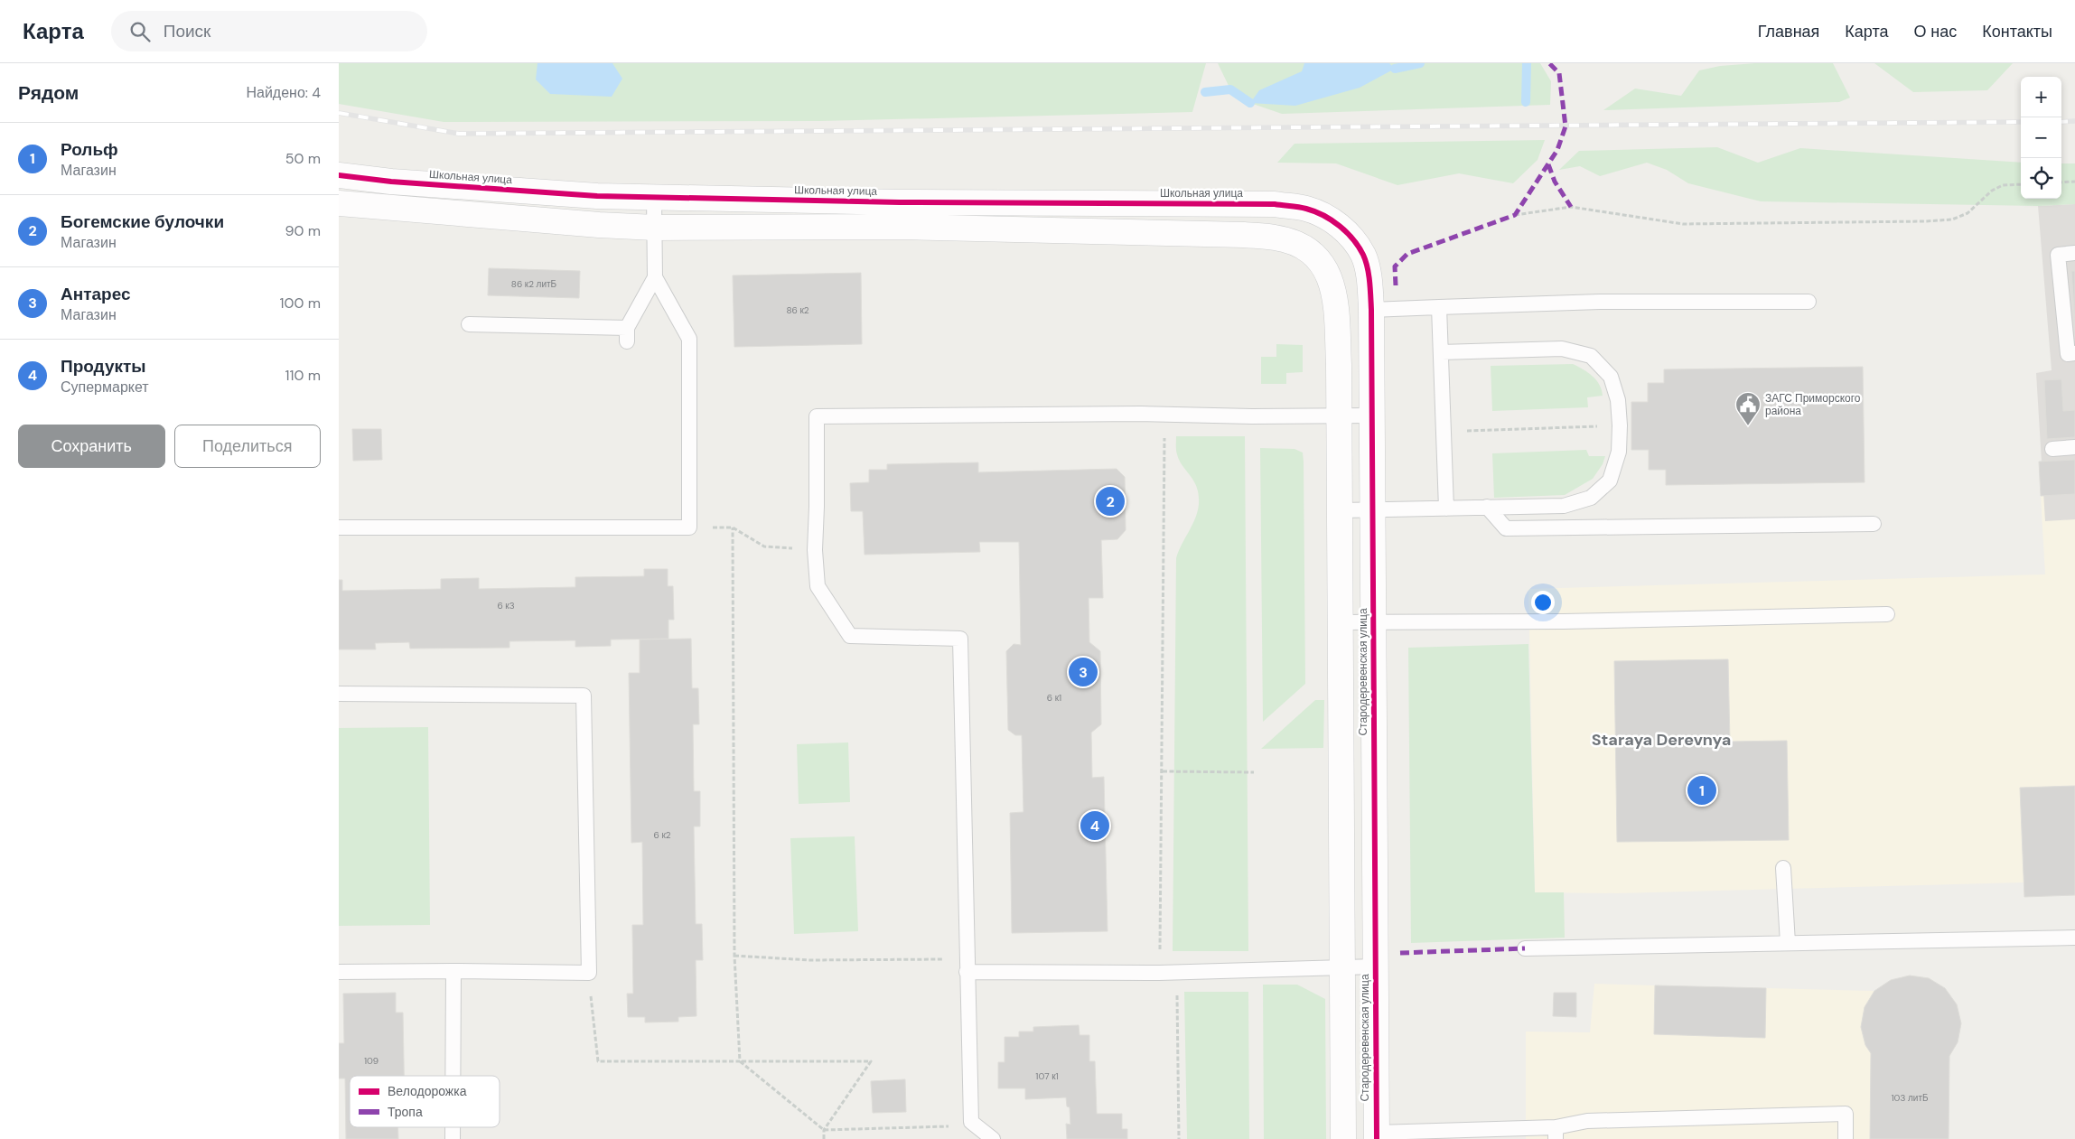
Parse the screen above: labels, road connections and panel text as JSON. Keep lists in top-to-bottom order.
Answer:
{
  "streets": {
    "street": ["Школьная улица", "Стародеревенская улица"]
  },
  "crossings": [
    ["Школьная улица", "Стародеревенская улица"]
  ],
  "districts": ["Staraya Derevnya"],
  "places": {
    "public building": ["ЗАГС Приморского района"]
  },
  "house_numbers": [
    "86 к2 литБ",
    "86 к2",
    "6 к3",
    "6 к1",
    "6 к2",
    "109",
    "107 к1",
    "103 литБ"
  ],
  "legend": ["Велодорожка", "Тропа"],
  "page": {
    "header": "Карта",
    "search": "Поиск",
    "nav": [
      "Главная",
      "Карта",
      "О нас",
      "Контакты"
    ],
    "heading": ["Рядом", "Найдено: 4"],
    "map_buttons": ["+", "−"],
    "list": [
      {
        "mark": "1",
        "name": "Рольф",
        "note": "Магазин",
        "value": "50 m"
      },
      {
        "mark": "2",
        "name": "Богемские булочки",
        "note": "Магазин",
        "value": "90 m"
      },
      {
        "mark": "3",
        "name": "Антарес",
        "note": "Магазин",
        "value": "100 m"
      },
      {
        "mark": "4",
        "name": "Продукты",
        "note": "Супермаркет",
        "value": "110 m"
      }
    ],
    "buttons": ["Сохранить", "Поделиться"],
    "pins": [
      "2",
      "3",
      "1",
      "4"
    ]
  }
}
